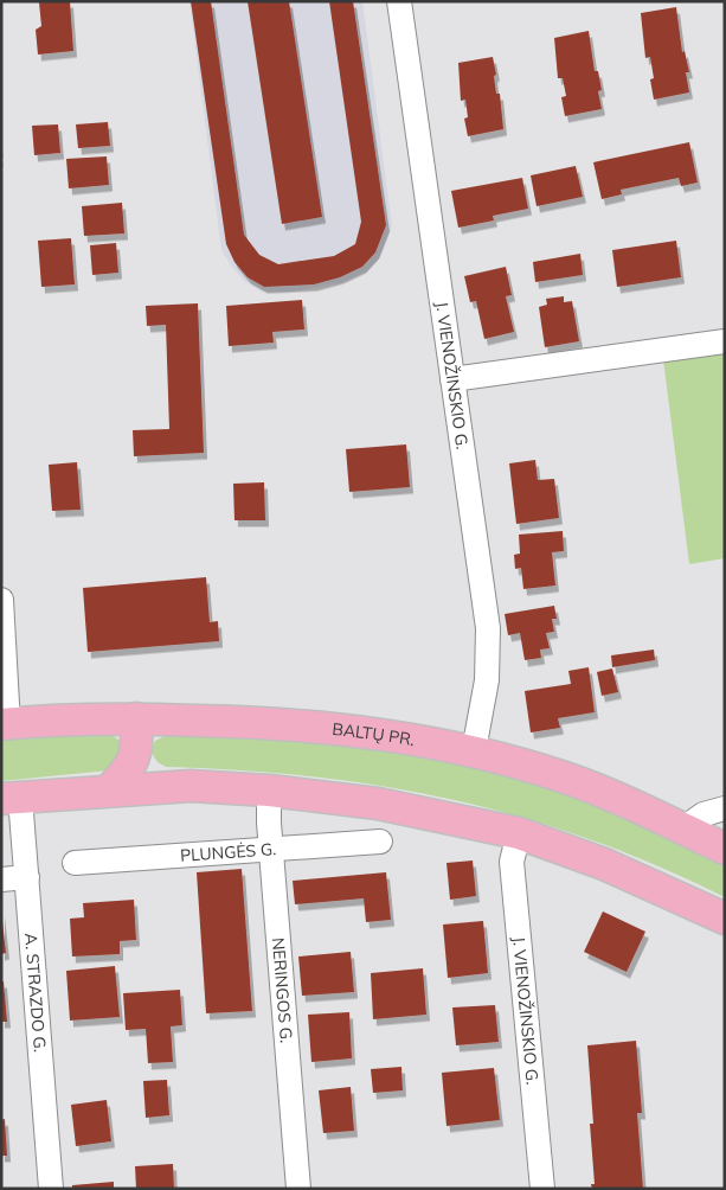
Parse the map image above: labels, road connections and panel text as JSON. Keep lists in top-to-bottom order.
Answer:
{
  "streets": {
    "main road": ["BALTŲ PR."],
    "street": [
      "J. VIENOŽINSKIO G.",
      "PLUNGĖS G.",
      "NERINGOS G.",
      "A. STRAZDO G."
    ]
  },
  "crossings": [
    ["J. VIENOŽINSKIO G.", "BALTŲ PR."],
    ["PLUNGĖS G.", "NERINGOS G."]
  ]
}
